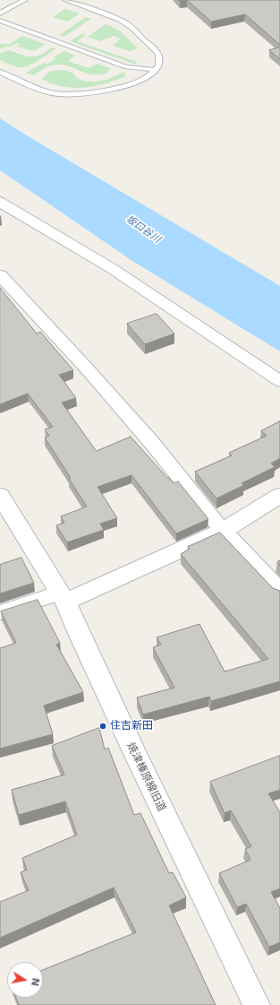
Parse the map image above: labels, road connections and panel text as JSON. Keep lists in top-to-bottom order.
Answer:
{
  "streets": {
    "street": ["焼津榛原線旧道"]
  },
  "water": ["坂口谷川"],
  "places": ["住吉新田"],
  "north": "right"
}
